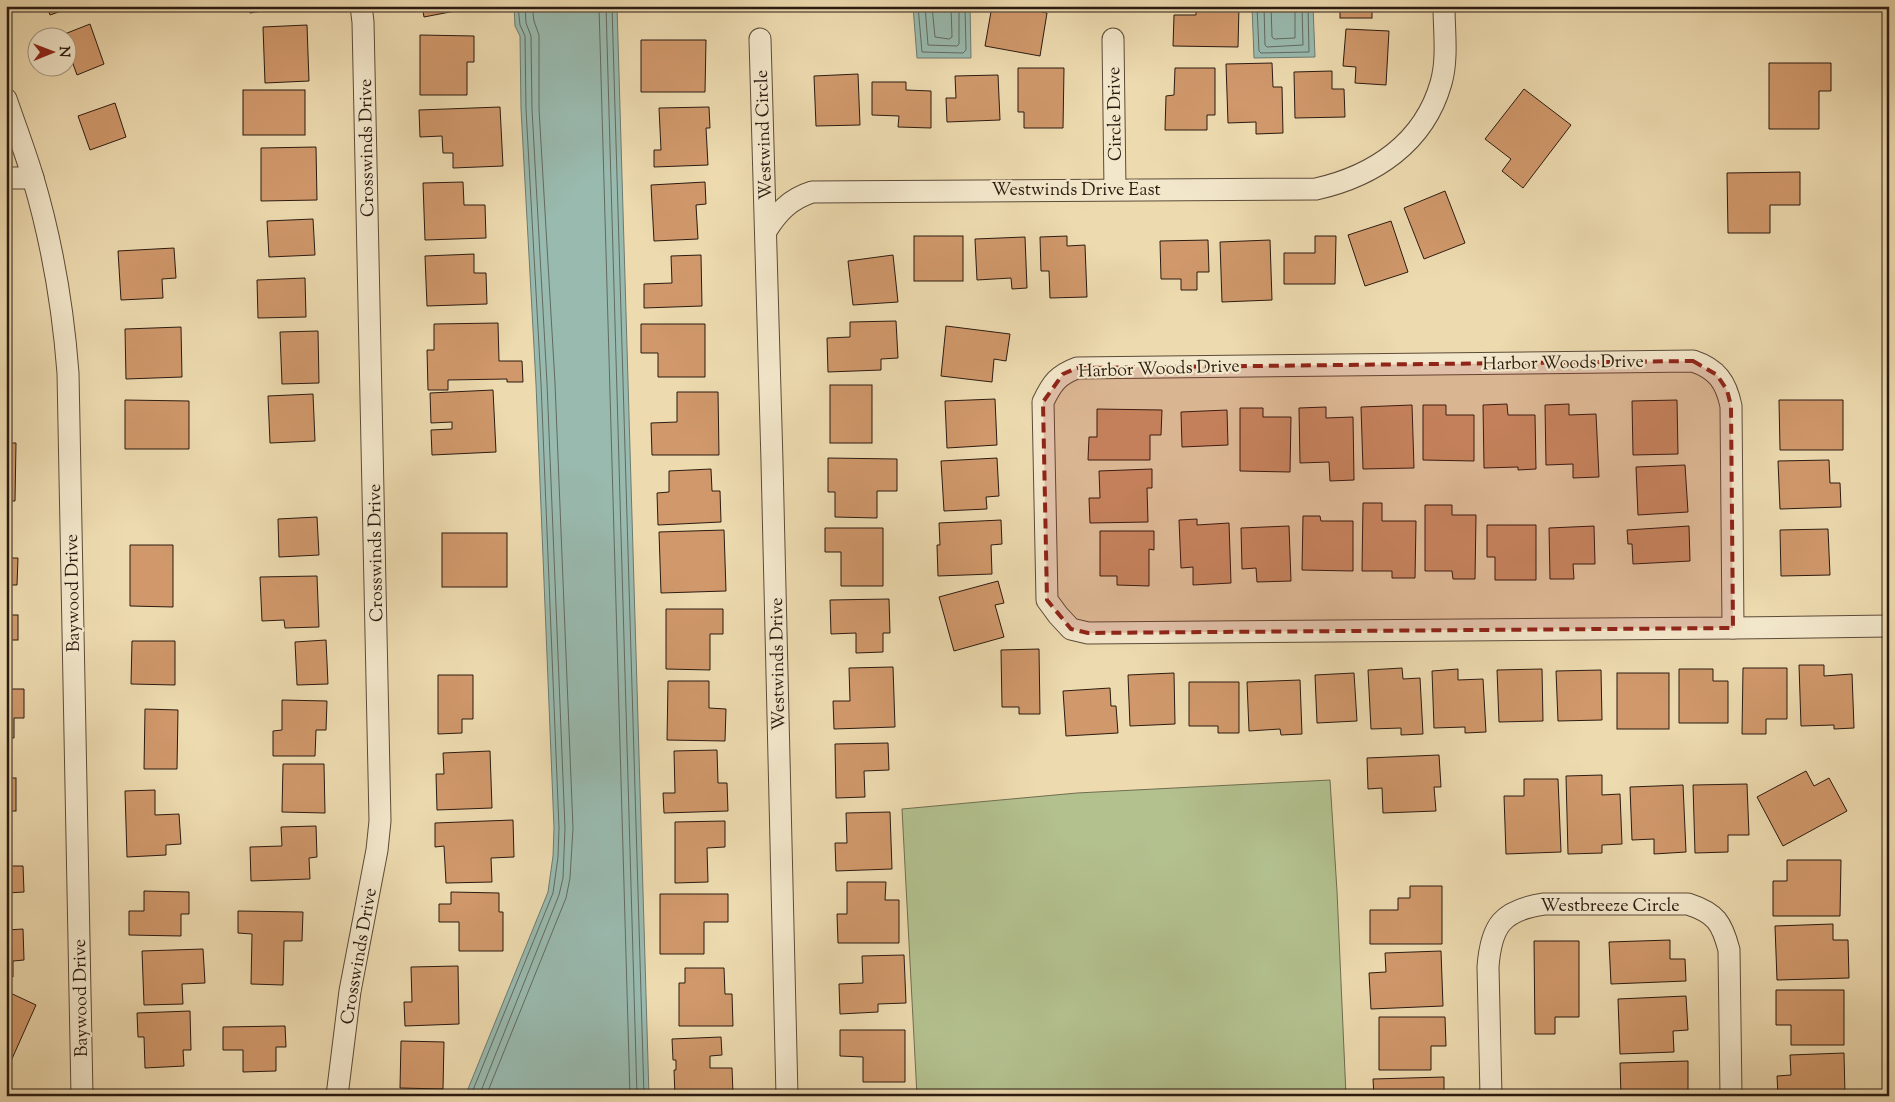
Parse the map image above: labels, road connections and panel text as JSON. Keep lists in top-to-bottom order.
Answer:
{
  "streets": {
    "street": [
      "Circle Drive",
      "Westwind Circle",
      "Crosswinds Drive",
      "Westwinds Drive East",
      "Harbor Woods Drive",
      "Baywood Drive",
      "Westwinds Drive",
      "Westbreeze Circle"
    ]
  },
  "crossings": [
    ["Circle Drive", "Westwinds Drive East"],
    ["Westwind Circle", "Westwinds Drive East"],
    ["Westwind Circle", "Westwinds Drive"],
    ["Westwinds Drive East", "Westwinds Drive"]
  ],
  "north": "right"
}
